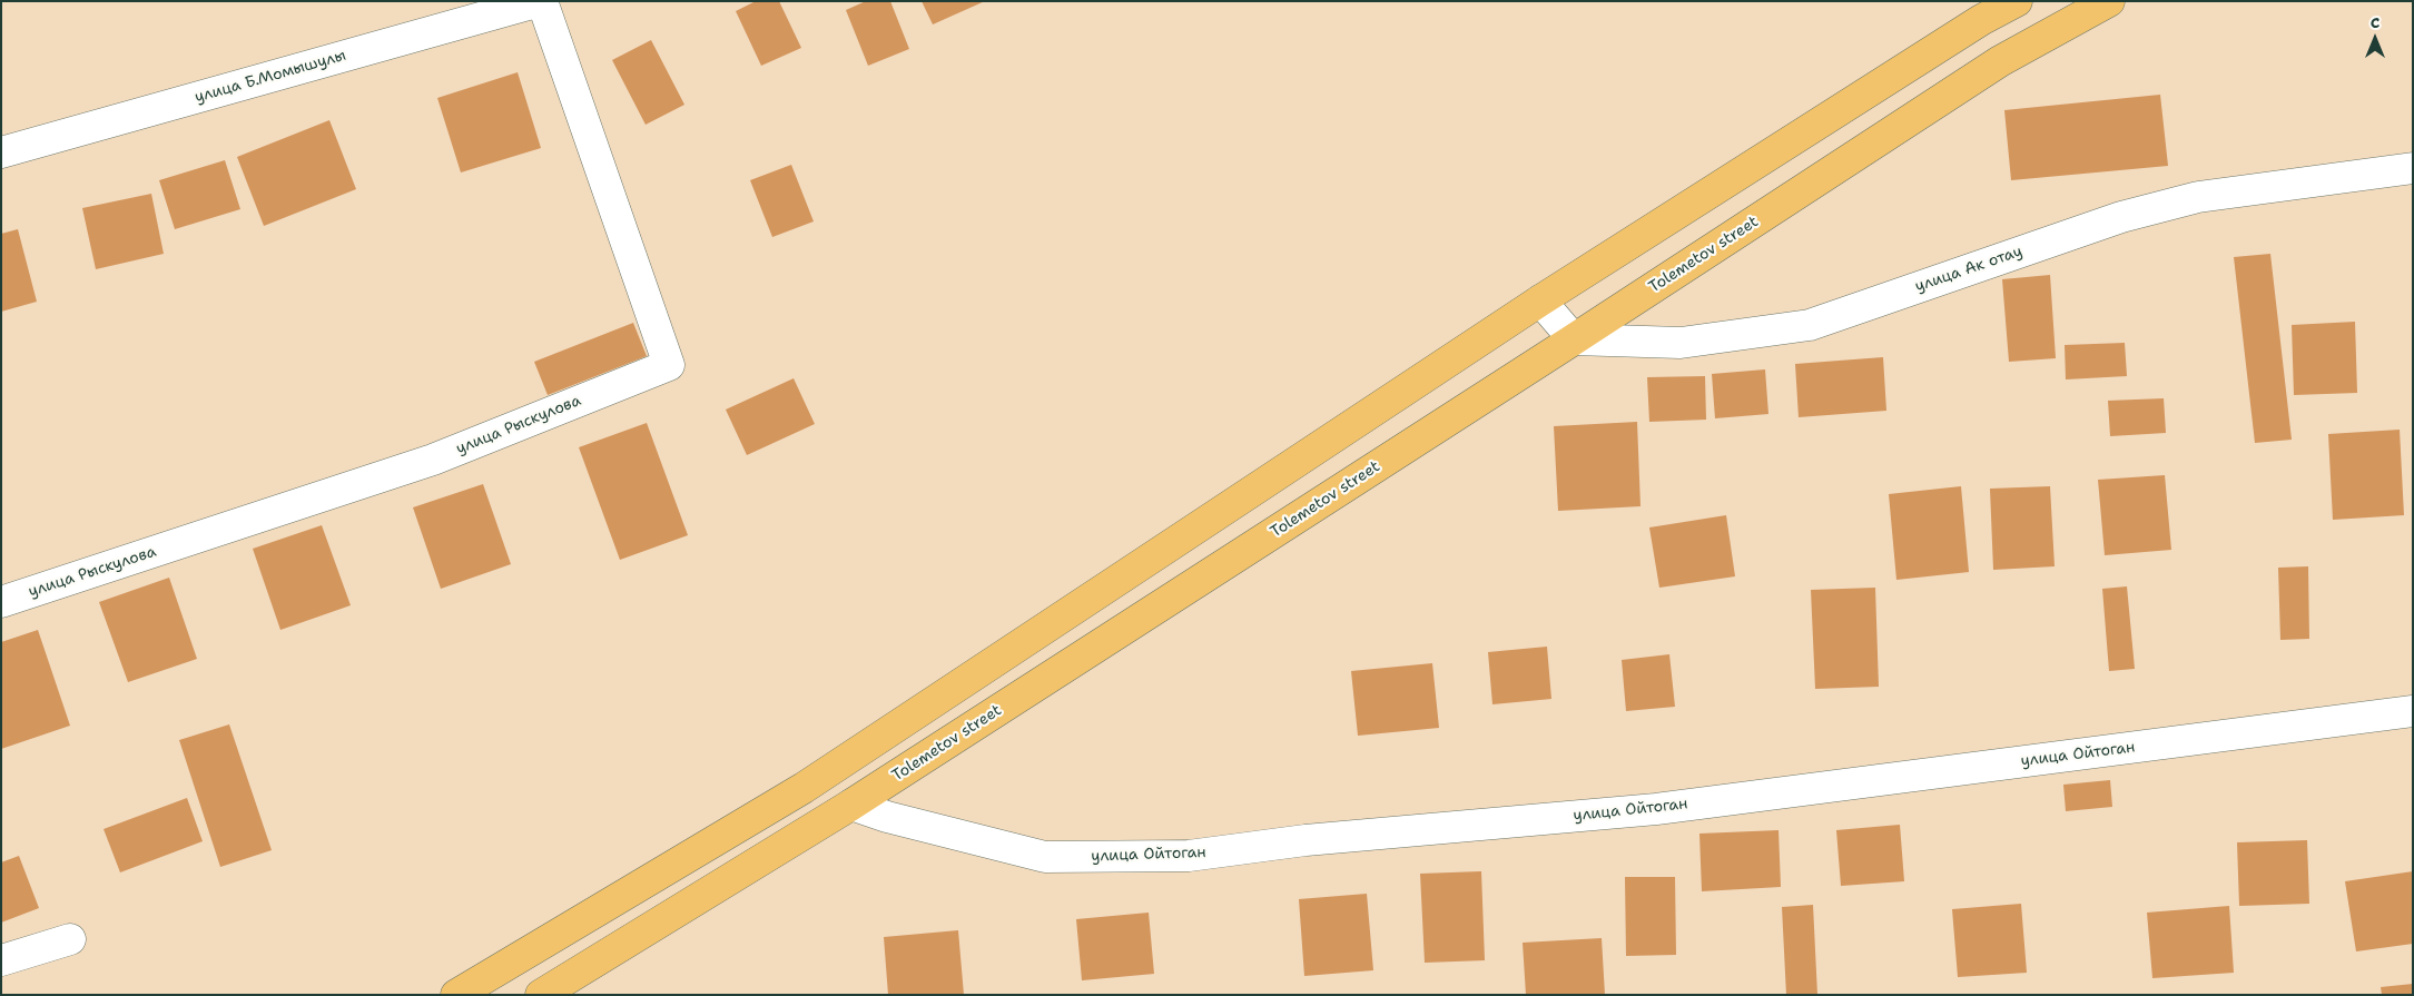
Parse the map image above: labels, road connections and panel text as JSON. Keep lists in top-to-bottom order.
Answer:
{
  "streets": {
    "main road": ["Tolemetov street"],
    "street": [
      "улица Б.Момышулы",
      "улица Ак отау",
      "улица Рыскулова",
      "улица Ойтоган"
    ]
  },
  "crossings": [
    ["улица Б.Момышулы", "улица Рыскулова"],
    ["Tolemetov street", "улица Ак отау"],
    ["Tolemetov street", "улица Ойтоган"]
  ],
  "north": "top"
}
